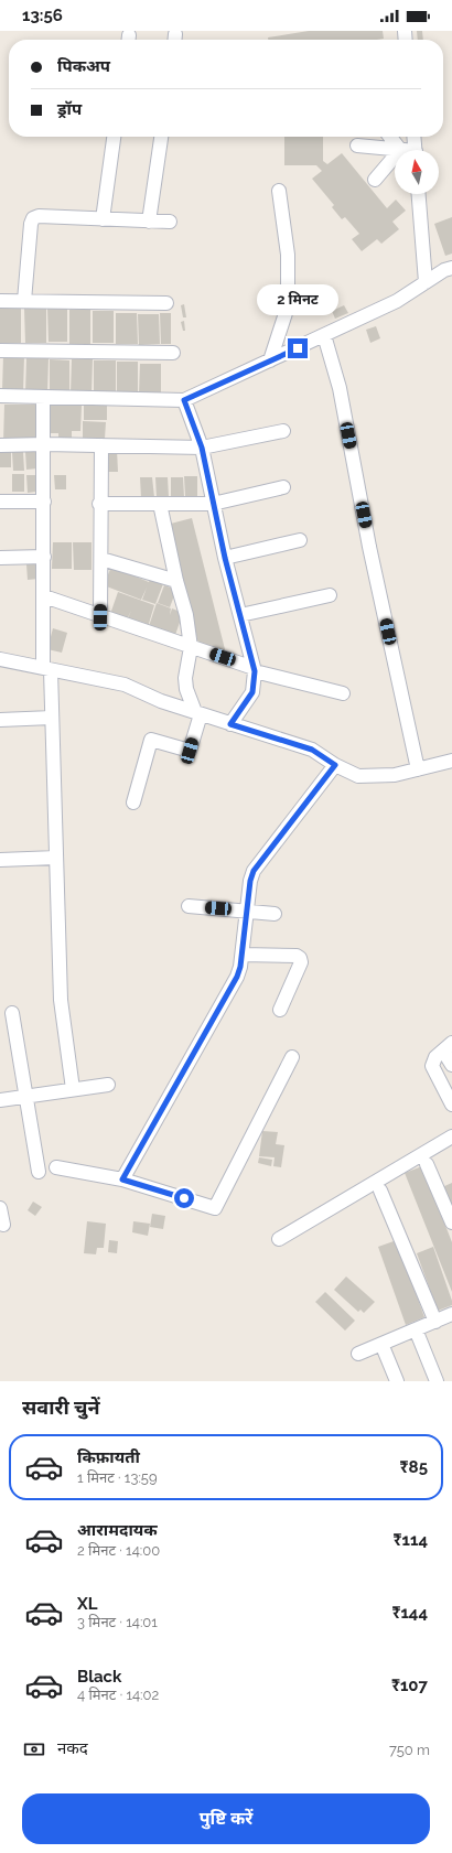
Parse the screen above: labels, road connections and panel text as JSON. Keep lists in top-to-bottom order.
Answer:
{
  "north": "top",
  "page": {
    "status": "13:56",
    "banner": ["पिकअप", "ड्रॉप"],
    "bubble": "2 मिनट",
    "heading": "सवारी चुनें",
    "list": [
      {
        "name": "किफ़ायती",
        "note": "1 मिनट · 13:59",
        "value": "₹85"
      },
      {
        "name": "आरामदायक",
        "note": "2 मिनट · 14:00",
        "value": "₹114"
      },
      {
        "name": "XL",
        "note": "3 मिनट · 14:01",
        "value": "₹144"
      },
      {
        "name": "Black",
        "note": "4 मिनट · 14:02",
        "value": "₹107"
      }
    ],
    "pay": ["नकद", "750 m"],
    "buttons": "पुष्टि करें"
  }
}
